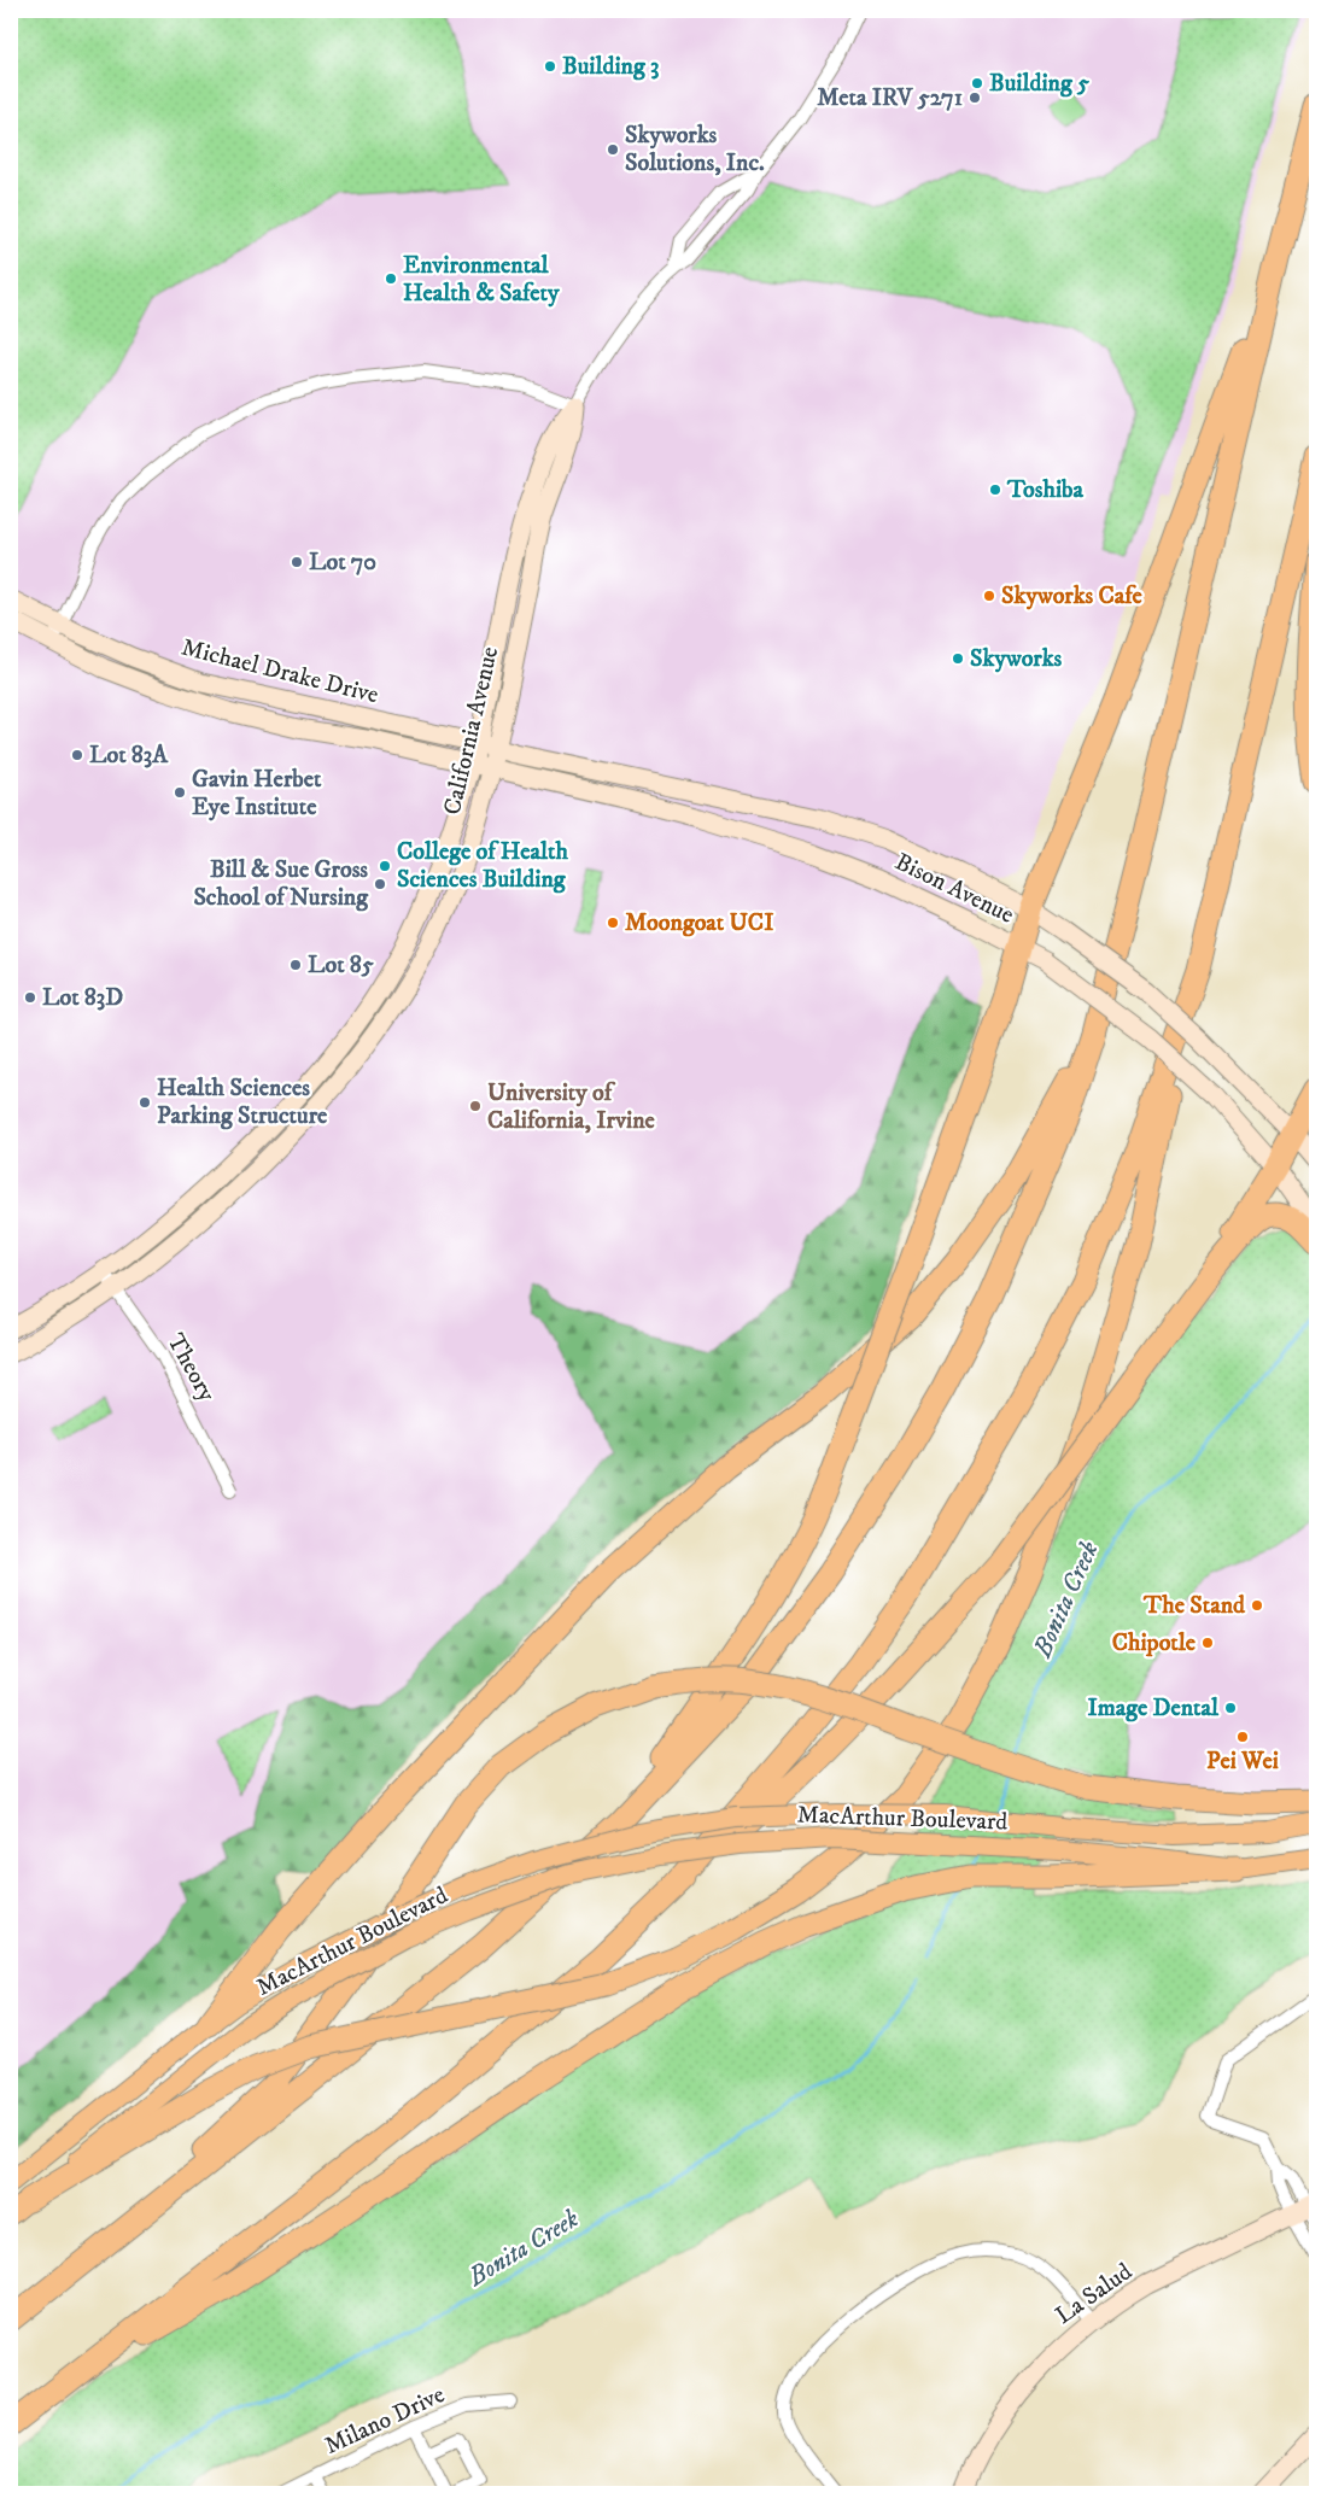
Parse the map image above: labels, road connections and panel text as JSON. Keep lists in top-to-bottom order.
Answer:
{
  "streets": {
    "main road": [
      "Michael Drake Drive",
      "California Avenue",
      "Bison Avenue",
      "MacArthur Boulevard",
      "La Salud"
    ],
    "street": ["Theory", "Milano Drive"]
  },
  "crossings": [
    ["Michael Drake Drive", "California Avenue"],
    ["Michael Drake Drive", "Bison Avenue"],
    ["California Avenue", "Bison Avenue"],
    ["California Avenue", "Theory"]
  ],
  "water": ["Bonita Creek"],
  "places": [
    "Building 3",
    "Building 5",
    "Meta IRV 5271",
    "Skyworks Solutions, Inc.",
    "Environmental Health & Safety",
    "Toshiba",
    "Lot 70",
    "Skyworks Cafe",
    "Skyworks",
    "Lot 83A",
    "Gavin Herbet Eye Institute",
    "College of Health Sciences Building",
    "Bill & Sue Gross School of Nursing",
    "Moongoat UCI",
    "Lot 85",
    "Lot 83D",
    "Health Sciences Parking Structure",
    "University of California, Irvine",
    "The Stand",
    "Chipotle",
    "Image Dental",
    "Pei Wei"
  ]
}
